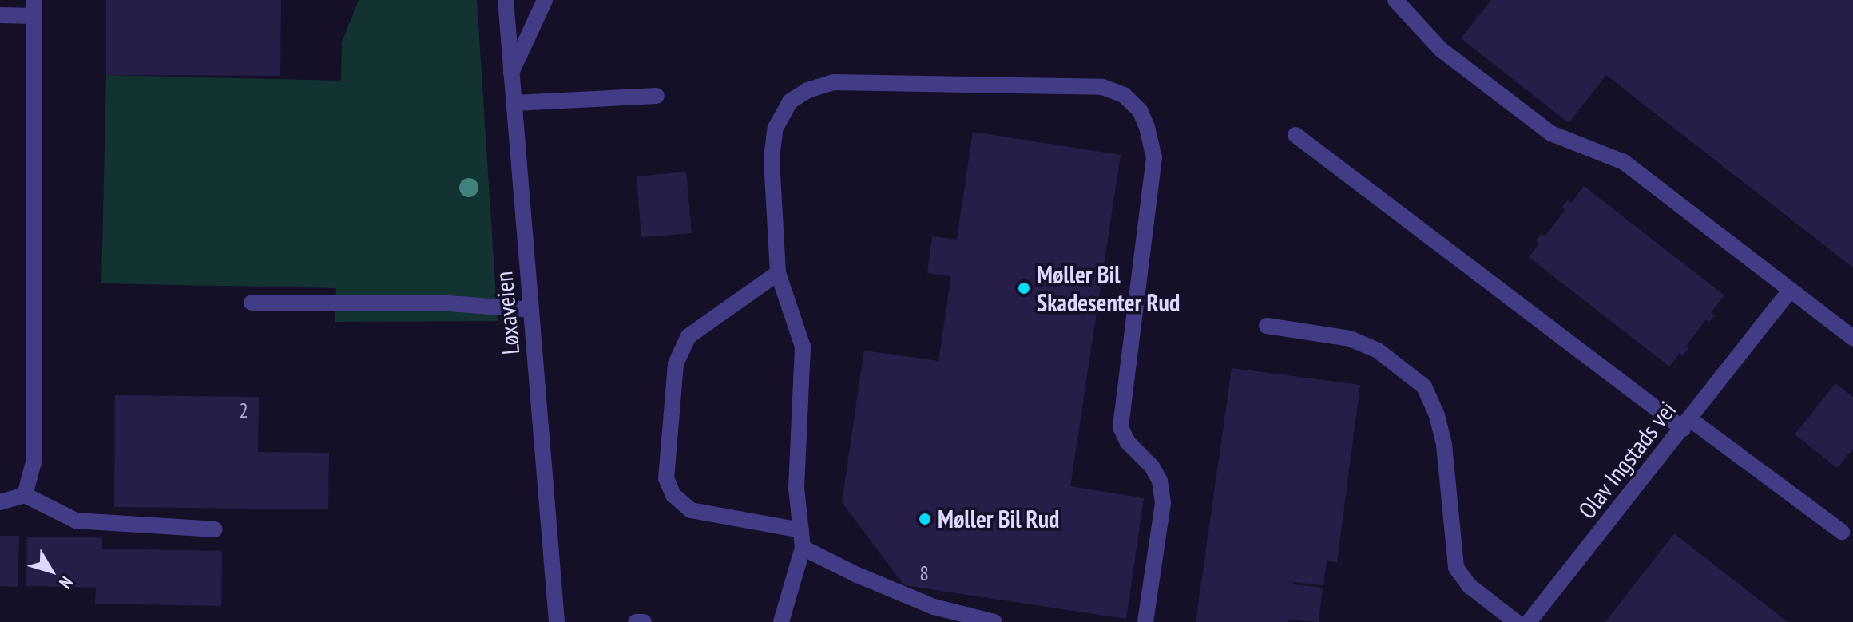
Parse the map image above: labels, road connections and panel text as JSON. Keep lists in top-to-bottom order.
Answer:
{
  "streets": {
    "street": ["Løxaveien", "Olav Ingstads vei"]
  },
  "places": ["Møller Bil Skadesenter Rud", "Møller Bil Rud"],
  "house_numbers": ["2", "8"],
  "north": "bottom right"
}
